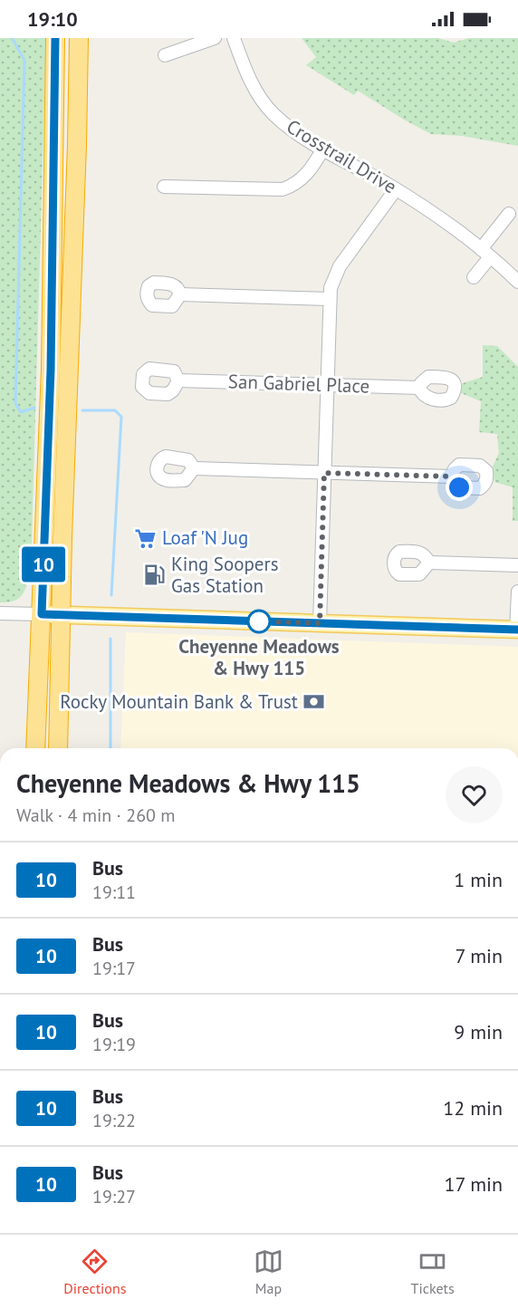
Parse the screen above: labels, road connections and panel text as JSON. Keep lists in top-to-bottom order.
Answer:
{
  "streets": {
    "street": ["Crosstrail Drive", "San Gabriel Place"]
  },
  "places": {
    "supermarket": ["Loaf 'N Jug"],
    "fuel station": ["King Soopers Gas Station"],
    "other": ["Cheyenne Meadows & Hwy 115"],
    "bank": ["Rocky Mountain Bank & Trust"]
  },
  "lines": ["bus line 10"],
  "page": {
    "status": "19:10",
    "on_map": "10",
    "heading": ["Cheyenne Meadows & Hwy 115", "Walk · 4 min · 260 m"],
    "list": [
      {
        "mark": "10",
        "name": "Bus",
        "note": "19:11",
        "value": "1 min"
      },
      {
        "mark": "10",
        "name": "Bus",
        "note": "19:17",
        "value": "7 min"
      },
      {
        "mark": "10",
        "name": "Bus",
        "note": "19:19",
        "value": "9 min"
      },
      {
        "mark": "10",
        "name": "Bus",
        "note": "19:22",
        "value": "12 min"
      },
      {
        "mark": "10",
        "name": "Bus",
        "note": "19:27",
        "value": "17 min"
      }
    ],
    "tabs": ["Directions", "Map", "Tickets"]
  }
}
